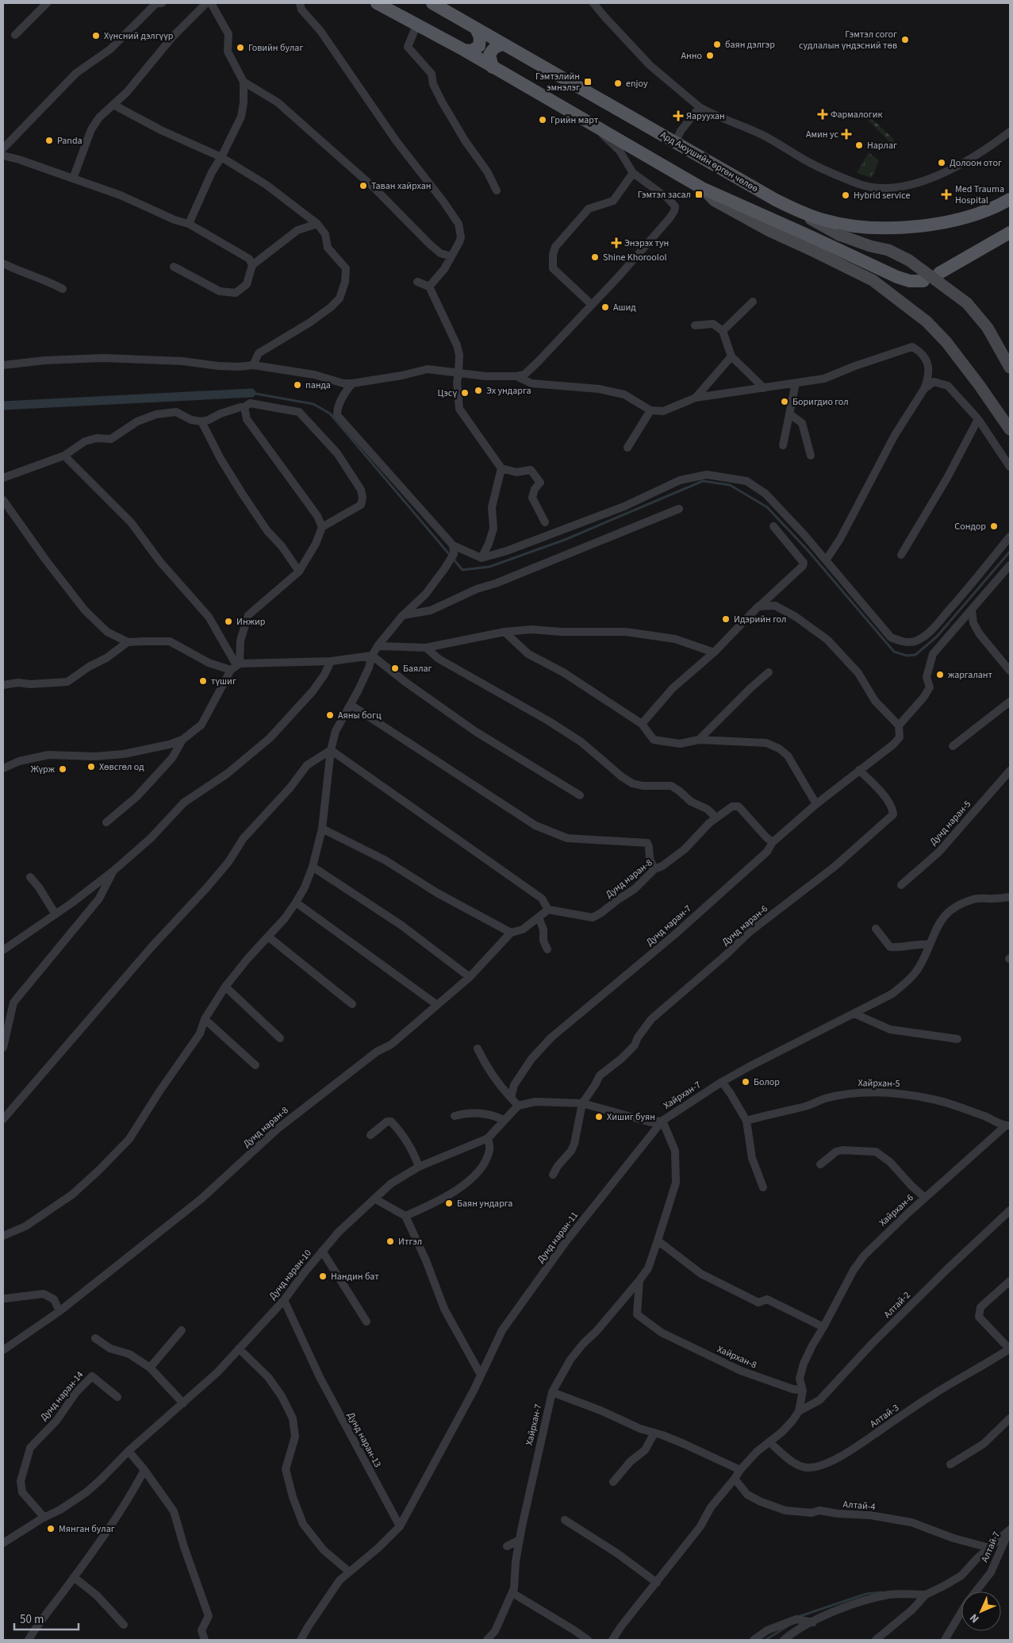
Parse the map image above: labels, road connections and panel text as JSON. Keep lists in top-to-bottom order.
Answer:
{
  "streets": {
    "main road": ["Ард Аюушийн өргөн чөлөө"],
    "street": [
      "Дунд наран-5",
      "Дунд наран-8",
      "Дунд наран-7",
      "Дунд наран-6",
      "Хайрхан-5",
      "Хайрхан-7",
      "Хайрхан-6",
      "Дунд наран-11",
      "Дунд наран-10",
      "Алтай-2",
      "Хайрхан-8",
      "Дунд наран-14",
      "Алтай-3",
      "Дунд наран-13",
      "Алтай-4",
      "Алтай-7"
    ]
  },
  "crossings": [
    ["Дунд наран-8", "Дунд наран-7"],
    ["Дунд наран-7", "Дунд наран-6"],
    ["Хайрхан-5", "Хайрхан-6"],
    ["Хайрхан-7", "Дунд наран-11"],
    ["Хайрхан-7", "Хайрхан-8"],
    ["Дунд наран-11", "Дунд наран-13"],
    ["Дунд наран-10", "Дунд наран-13"],
    ["Алтай-4", "Алтай-7"]
  ],
  "places": {
    "other": [
      "Хүнсний дэлгүүр",
      "Гэмтэл согог судлалын үндэсний төв",
      "баян дэлгэр",
      "Говийн булаг",
      "Анно",
      "enjoy",
      "Грийн март",
      "Panda",
      "Нарлаг",
      "Долоон отог",
      "Таван хайрхан",
      "Hybrid service",
      "Shine Khoroolol",
      "Ашид",
      "панда",
      "Эх ундарга",
      "Цэсү",
      "Боригдио гол",
      "Сондор",
      "Идэрийн гол",
      "Инжир",
      "Баялаг",
      "жаргалант",
      "түшиг",
      "Аяны богц",
      "Хөвсгөл од",
      "Жүрж",
      "Болор",
      "Хишиг буян",
      "Баян ундарга",
      "Итгэл",
      "Нандин бат",
      "Мянган булаг"
    ],
    "transit": ["Гэмтэлийн эмнэлэг", "Гэмтэл засал"],
    "health": [
      "Фармалогик",
      "Яаруухан",
      "Амин ус",
      "Med Trauma Hospital",
      "Энэрэх тун"
    ]
  },
  "scale_bar": "50 m",
  "north": "bottom left"
}
